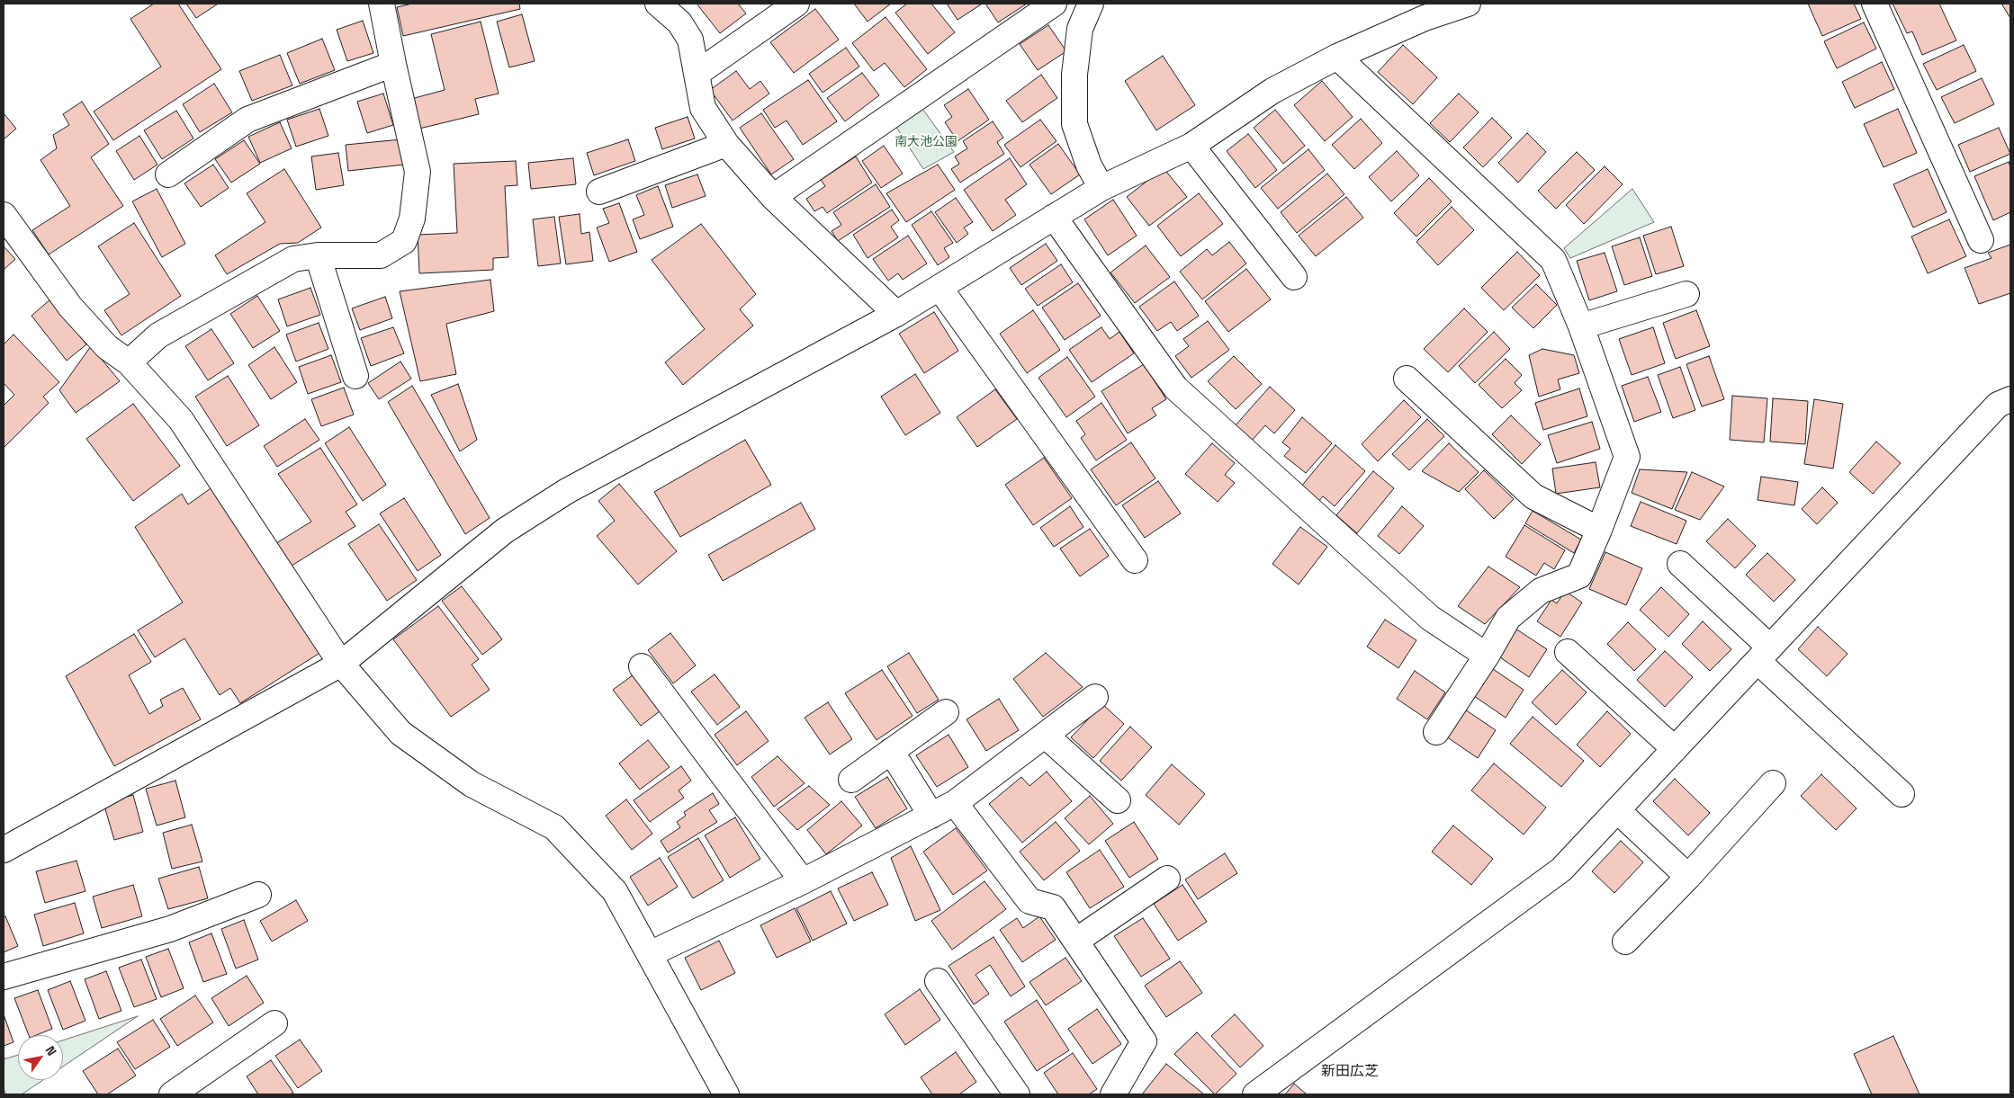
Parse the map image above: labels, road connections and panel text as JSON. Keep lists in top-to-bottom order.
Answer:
{
  "districts": ["新田広芝"],
  "parks": ["南大池公園"],
  "north": "top right"
}
